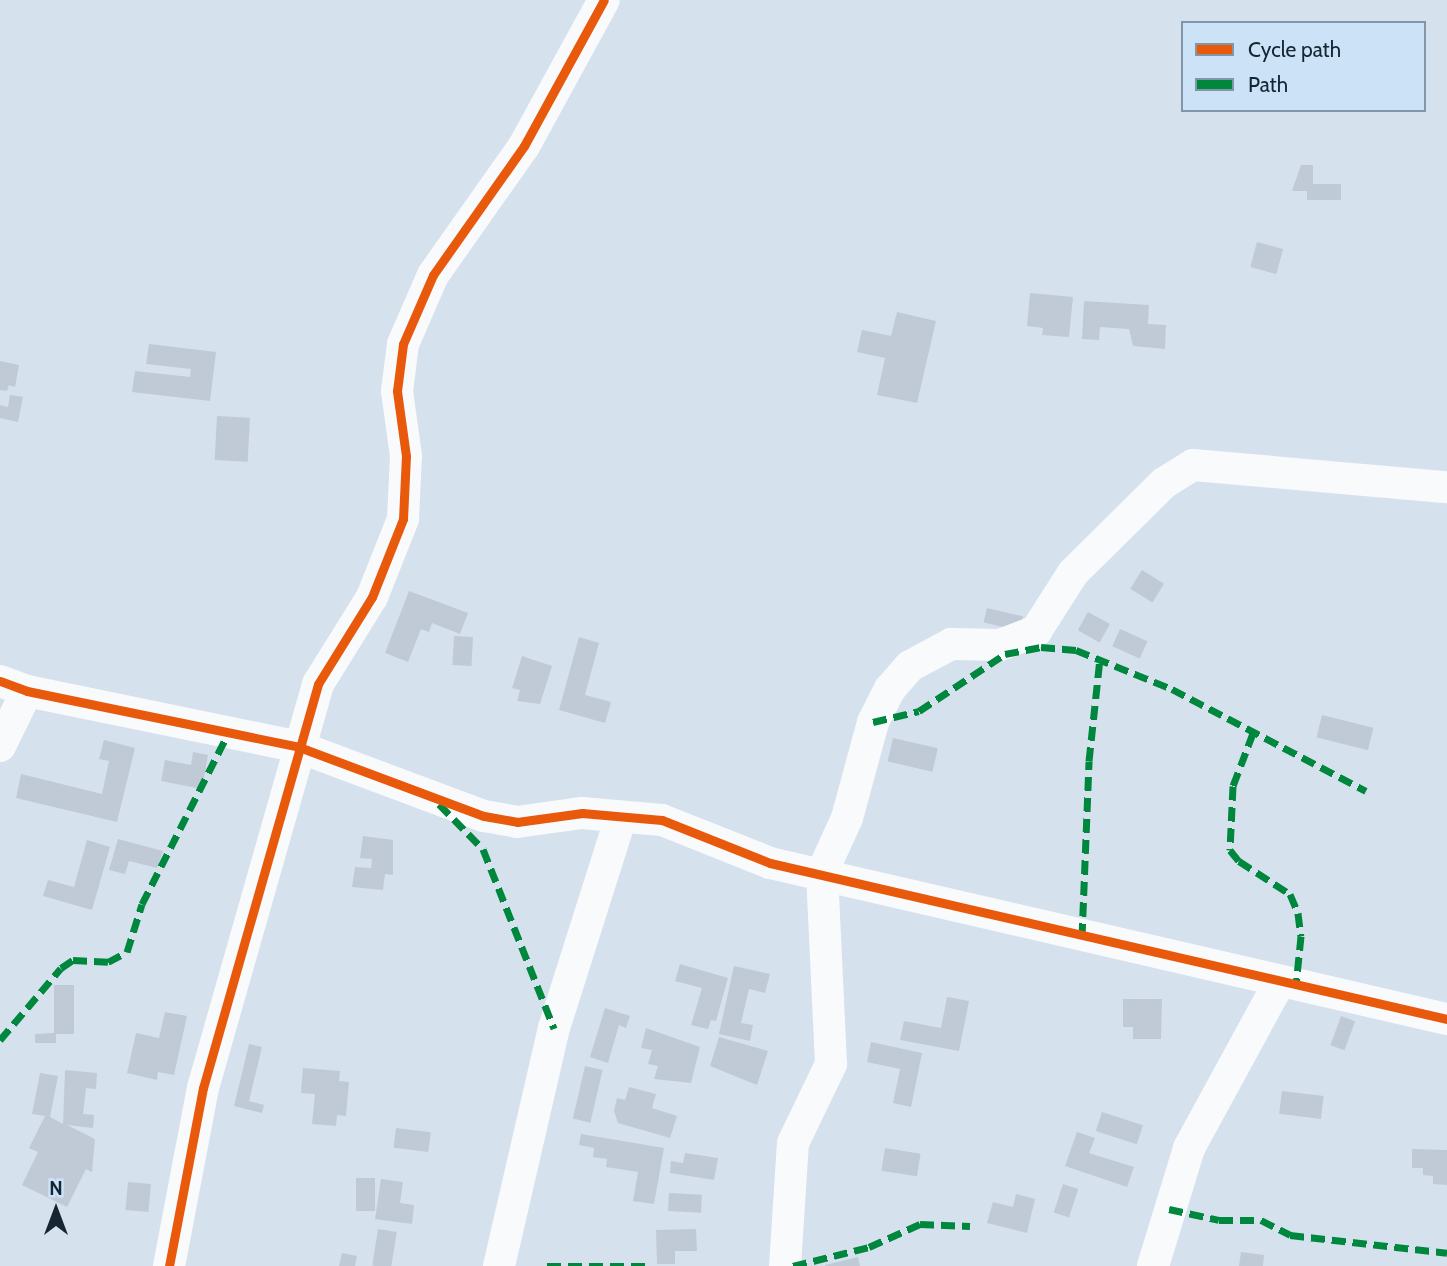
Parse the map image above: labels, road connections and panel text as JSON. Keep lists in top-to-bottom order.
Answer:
{
  "legend": ["Cycle path", "Path"],
  "north": "top"
}
